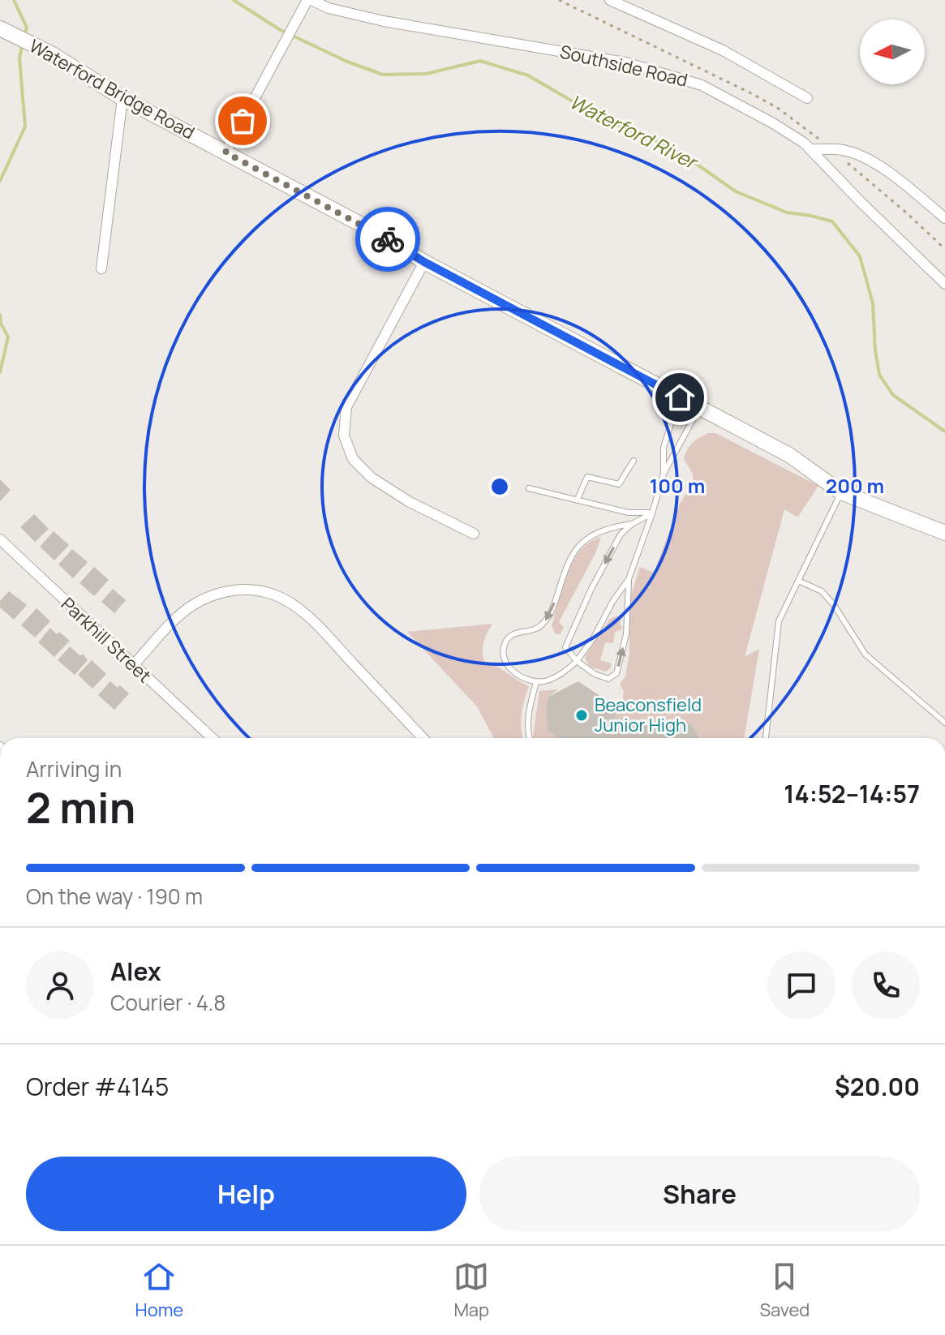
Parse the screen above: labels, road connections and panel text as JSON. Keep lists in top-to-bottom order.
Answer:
{
  "streets": {
    "main road": ["Waterford Bridge Road"],
    "street": ["Southside Road", "Parkhill Street"]
  },
  "water": ["Waterford River"],
  "places": ["Beaconsfield Junior High"],
  "north": "left",
  "page": {
    "heading": ["2 min", "Arriving in", "14:52–14:57"],
    "panel": [
      "Alex",
      "Courier · 4.8",
      "Order #4145",
      "$20.00"
    ],
    "bar": "On the way · 190 m",
    "buttons": ["Help", "Share"],
    "tabs": ["Home", "Map", "Saved"]
  },
  "rings": ["100 m", "200 m"]
}
